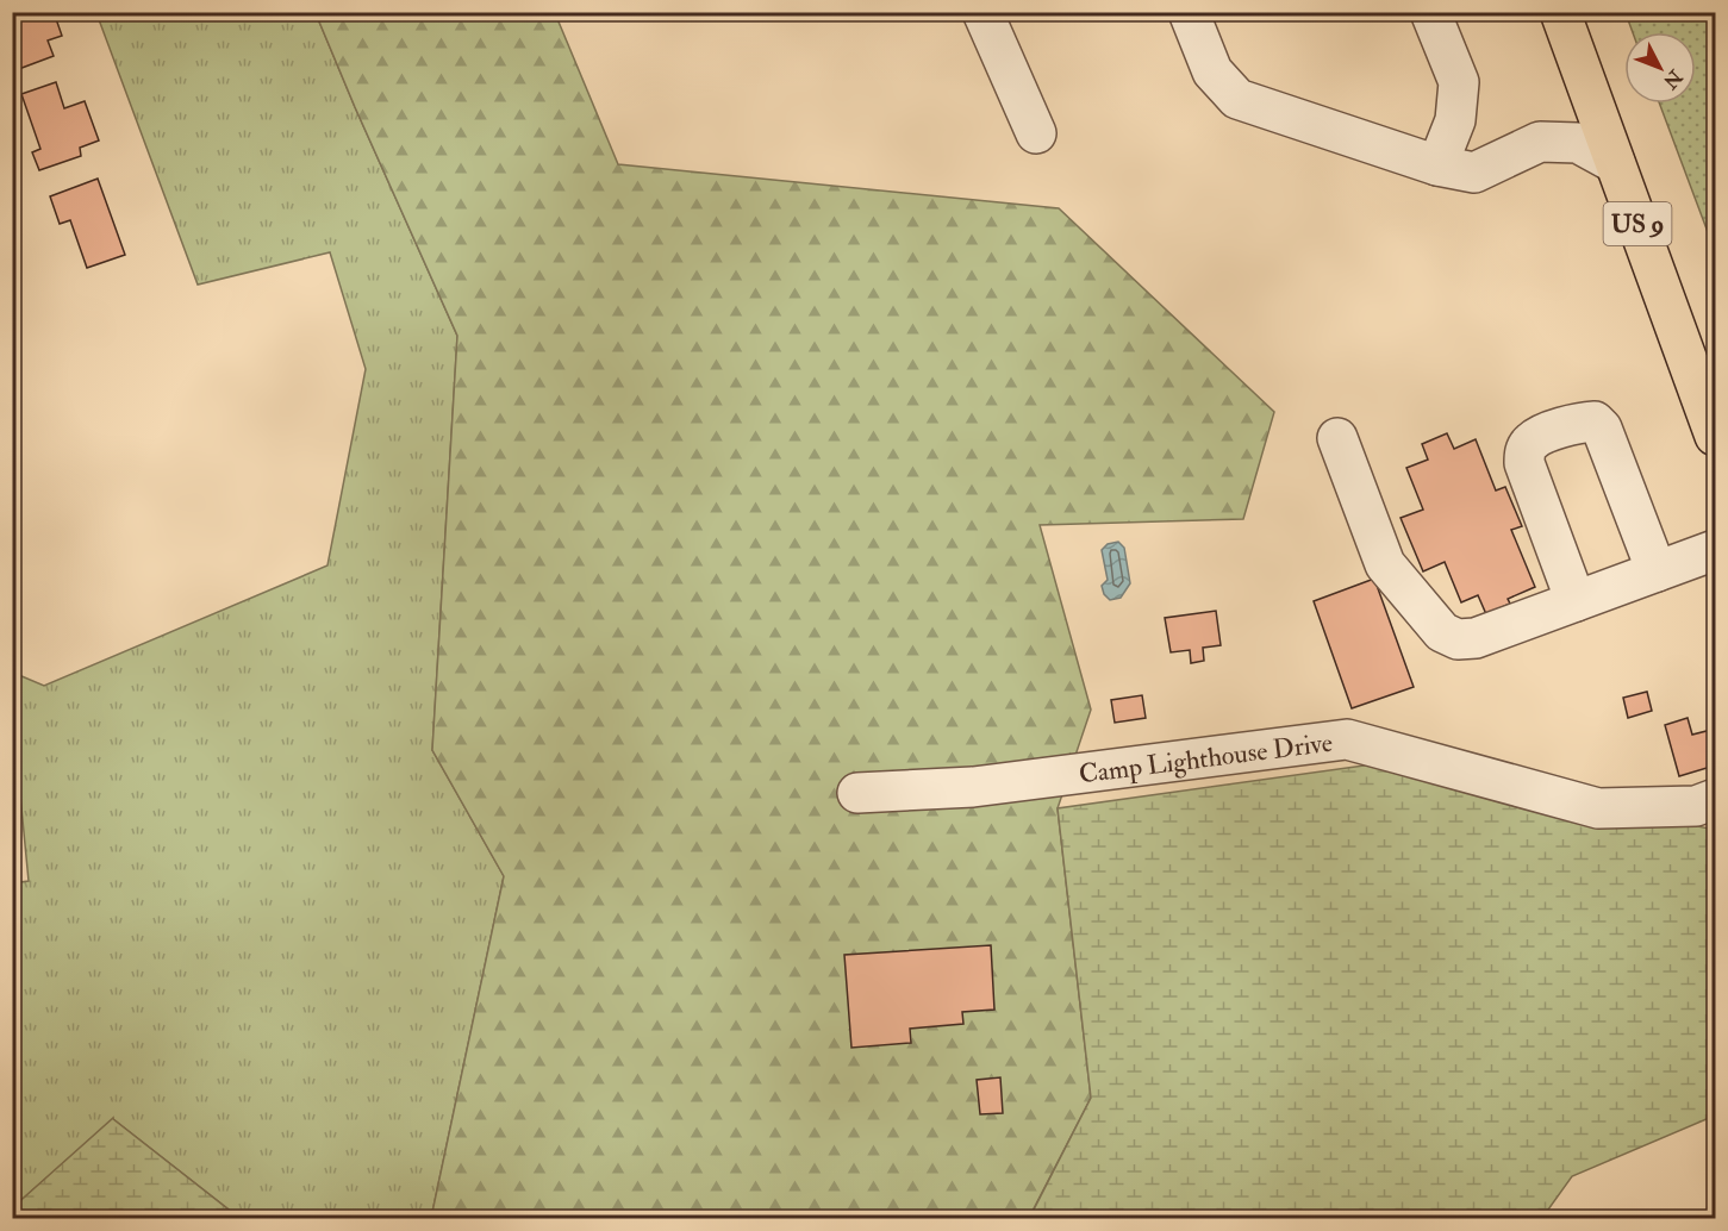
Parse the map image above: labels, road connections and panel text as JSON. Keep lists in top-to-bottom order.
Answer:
{
  "streets": {
    "highway": ["US 9"],
    "street": ["Camp Lighthouse Drive"]
  },
  "north": "bottom right"
}
